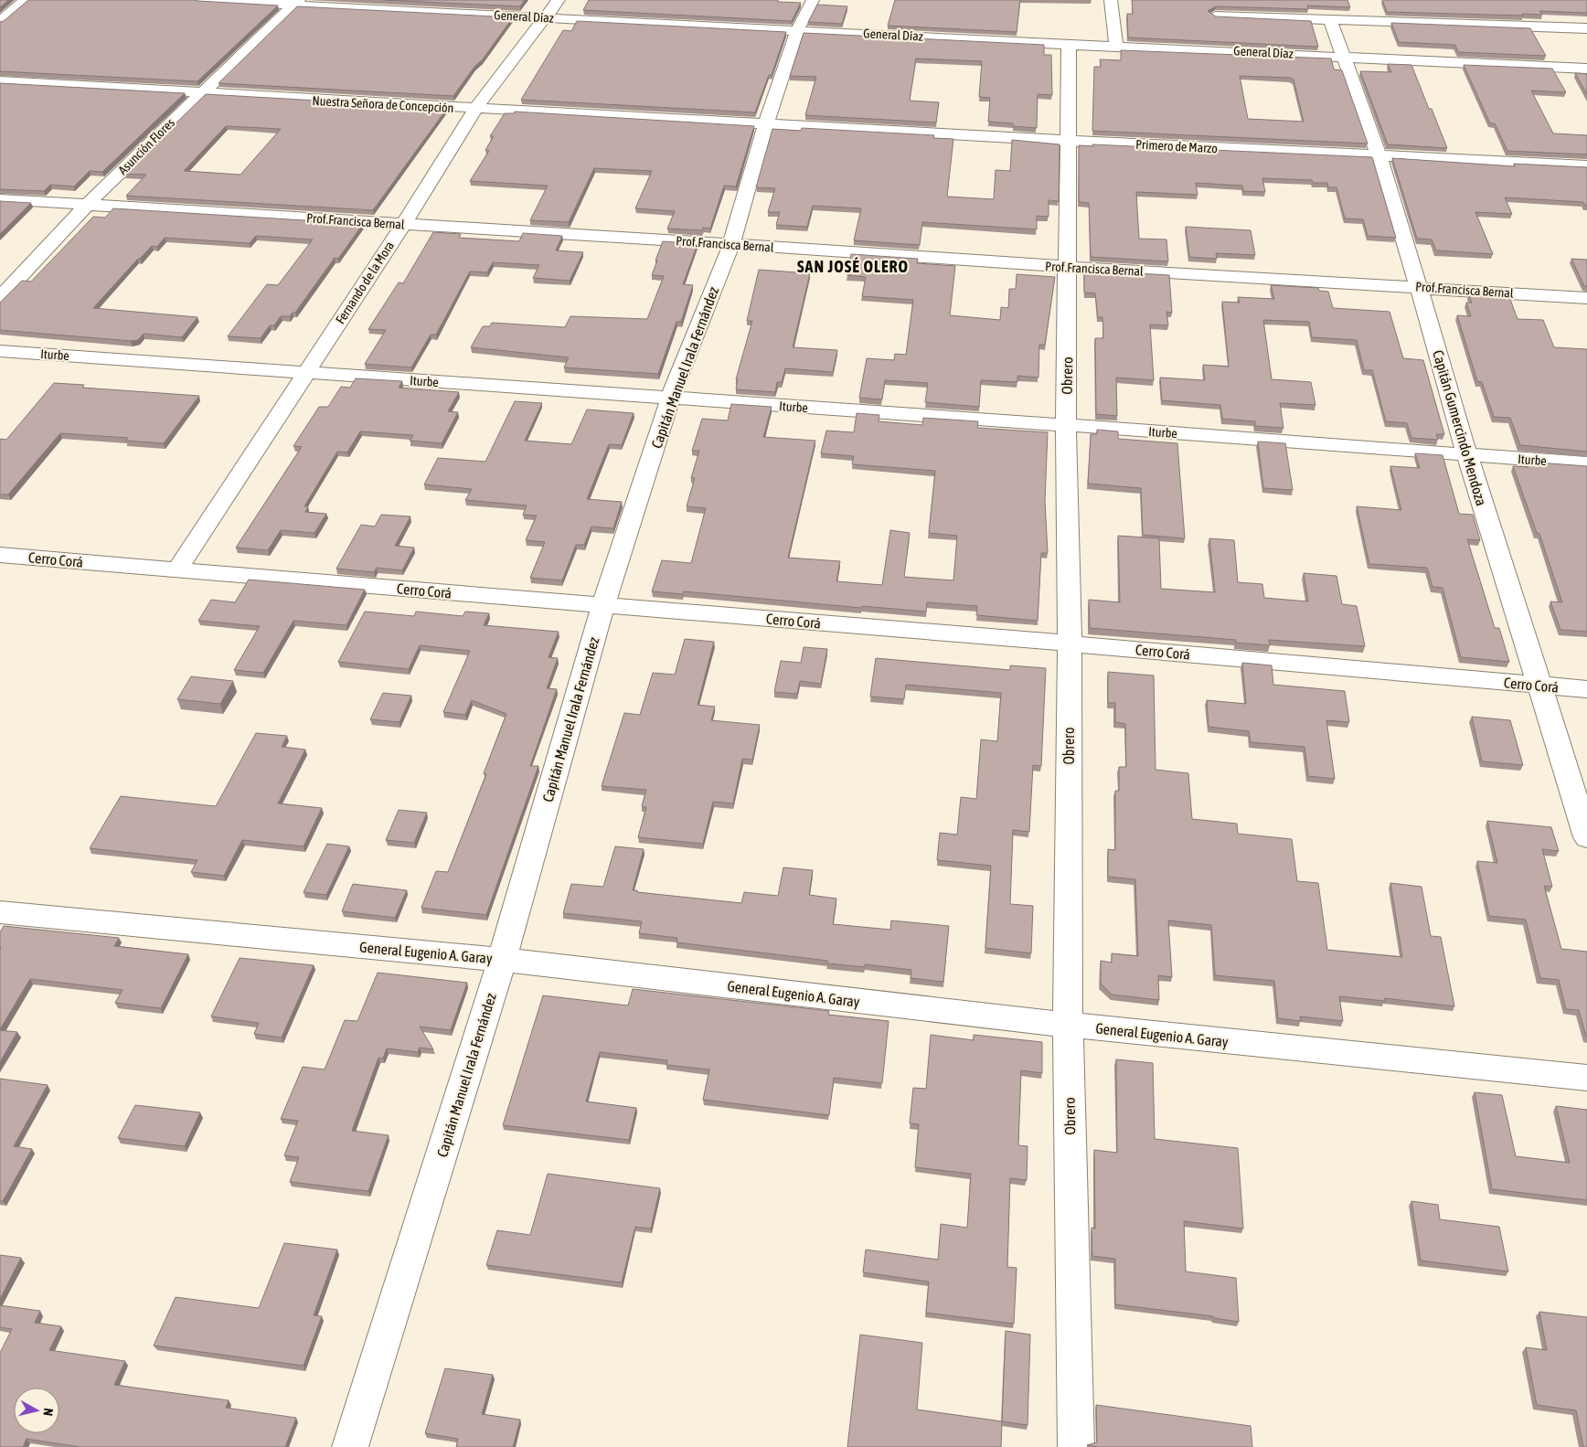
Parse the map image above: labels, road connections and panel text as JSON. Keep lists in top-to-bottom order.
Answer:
{
  "streets": {
    "street": [
      "General Díaz",
      "Nuestra Señora de Concepción",
      "Asunción Flores",
      "Primero de Marzo",
      "Prof.Francisca Bernal",
      "Fernando de la Mora",
      "Iturbe",
      "Capitán Manuel Irala Fernández",
      "Obrero",
      "Capitán Gumercindo Mendoza",
      "Cerro Corá",
      "General Eugenio A. Garay"
    ]
  },
  "crossings": [
    ["General Díaz", "Asunción Flores"],
    ["General Díaz", "Fernando de la Mora"],
    ["General Díaz", "Capitán Manuel Irala Fernández"],
    ["General Díaz", "Obrero"],
    ["General Díaz", "Capitán Gumercindo Mendoza"],
    ["Nuestra Señora de Concepción", "Asunción Flores"],
    ["Nuestra Señora de Concepción", "Primero de Marzo"],
    ["Nuestra Señora de Concepción", "Fernando de la Mora"],
    ["Nuestra Señora de Concepción", "Capitán Manuel Irala Fernández"],
    ["Asunción Flores", "Prof.Francisca Bernal"],
    ["Primero de Marzo", "Capitán Manuel Irala Fernández"],
    ["Primero de Marzo", "Obrero"],
    ["Primero de Marzo", "Capitán Gumercindo Mendoza"],
    ["Prof.Francisca Bernal", "Fernando de la Mora"],
    ["Prof.Francisca Bernal", "Capitán Manuel Irala Fernández"],
    ["Prof.Francisca Bernal", "Obrero"],
    ["Prof.Francisca Bernal", "Capitán Gumercindo Mendoza"],
    ["Fernando de la Mora", "Iturbe"],
    ["Fernando de la Mora", "Cerro Corá"],
    ["Iturbe", "Capitán Manuel Irala Fernández"],
    ["Iturbe", "Obrero"],
    ["Iturbe", "Capitán Gumercindo Mendoza"],
    ["Capitán Manuel Irala Fernández", "Cerro Corá"],
    ["Capitán Manuel Irala Fernández", "General Eugenio A. Garay"],
    ["Obrero", "Cerro Corá"],
    ["Obrero", "General Eugenio A. Garay"],
    ["Capitán Gumercindo Mendoza", "Cerro Corá"]
  ],
  "districts": ["SAN JOSÉ OLERO"],
  "north": "right"
}
